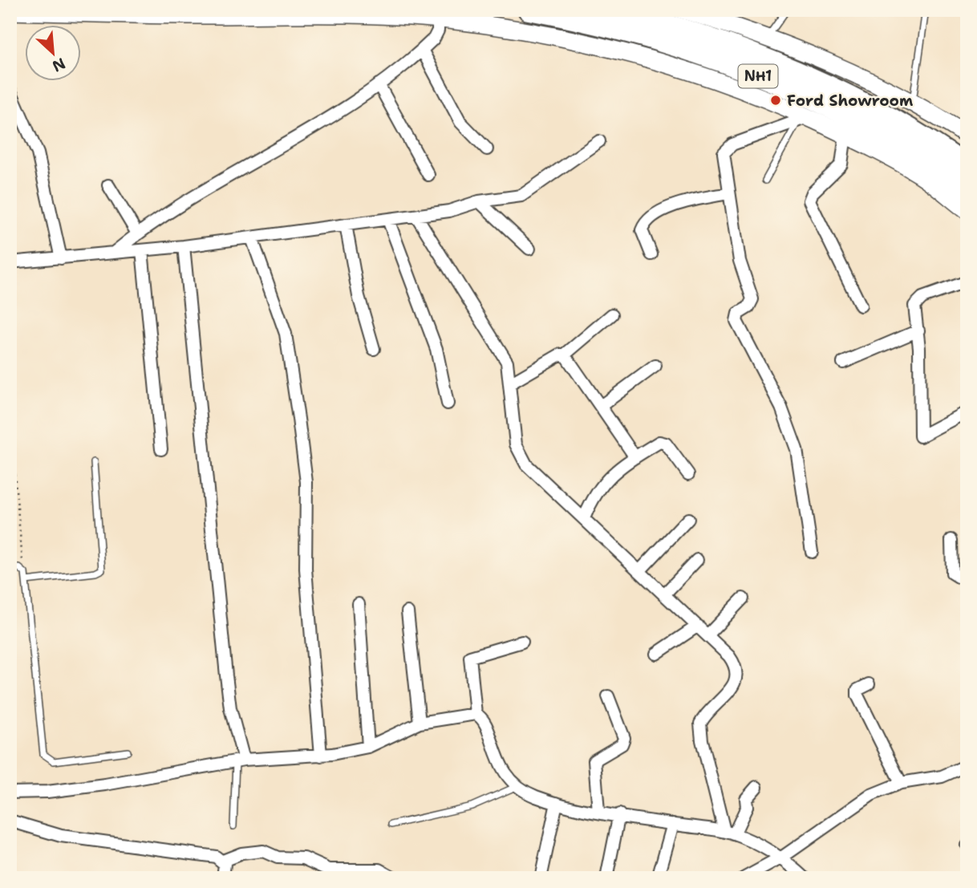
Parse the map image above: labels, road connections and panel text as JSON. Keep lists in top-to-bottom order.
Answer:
{
  "streets": {
    "highway": ["NH1"]
  },
  "places": ["Ford Showroom"],
  "north": "bottom right"
}
